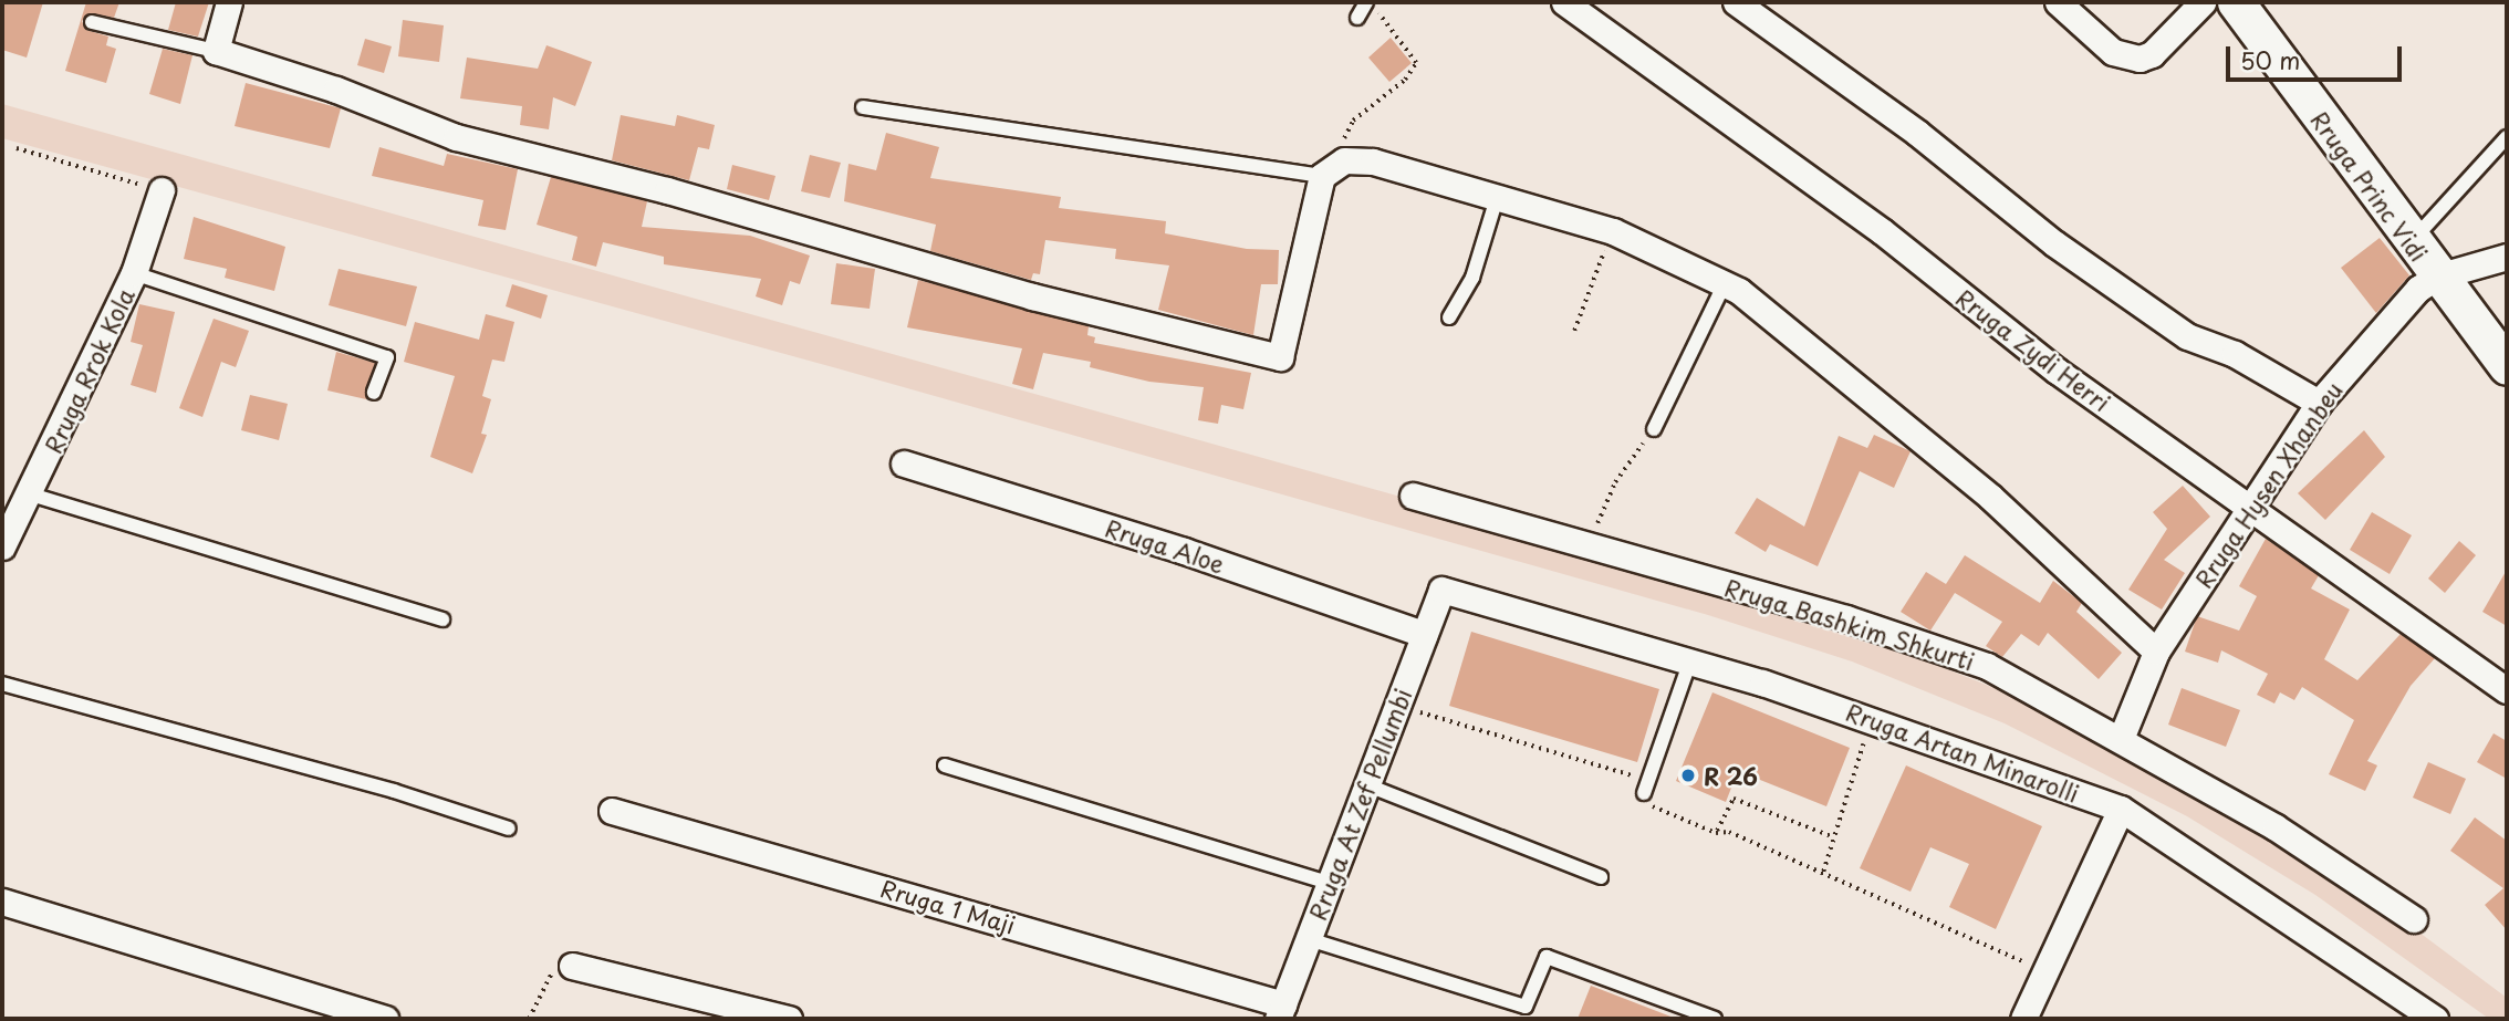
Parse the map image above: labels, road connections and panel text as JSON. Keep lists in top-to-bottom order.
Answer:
{
  "streets": {
    "street": [
      "Rruga Princ Vidi",
      "Rruga Zydi Herri",
      "Rruga Rrok Kola",
      "Rruga Hysen Xhanbeu",
      "Rruga Aloe",
      "Rruga Bashkim Shkurti",
      "Rruga Artan Minarolli",
      "Rruga At Zef Pellumbi",
      "Rruga 1 Maji"
    ]
  },
  "crossings": [
    ["Rruga Princ Vidi", "Rruga Hysen Xhanbeu"],
    ["Rruga Zydi Herri", "Rruga Hysen Xhanbeu"],
    ["Rruga Hysen Xhanbeu", "Rruga Bashkim Shkurti"],
    ["Rruga Aloe", "Rruga At Zef Pellumbi"],
    ["Rruga Artan Minarolli", "Rruga At Zef Pellumbi"],
    ["Rruga At Zef Pellumbi", "Rruga 1 Maji"]
  ],
  "places": ["R 26"],
  "scale_bar": "50 m"
}
